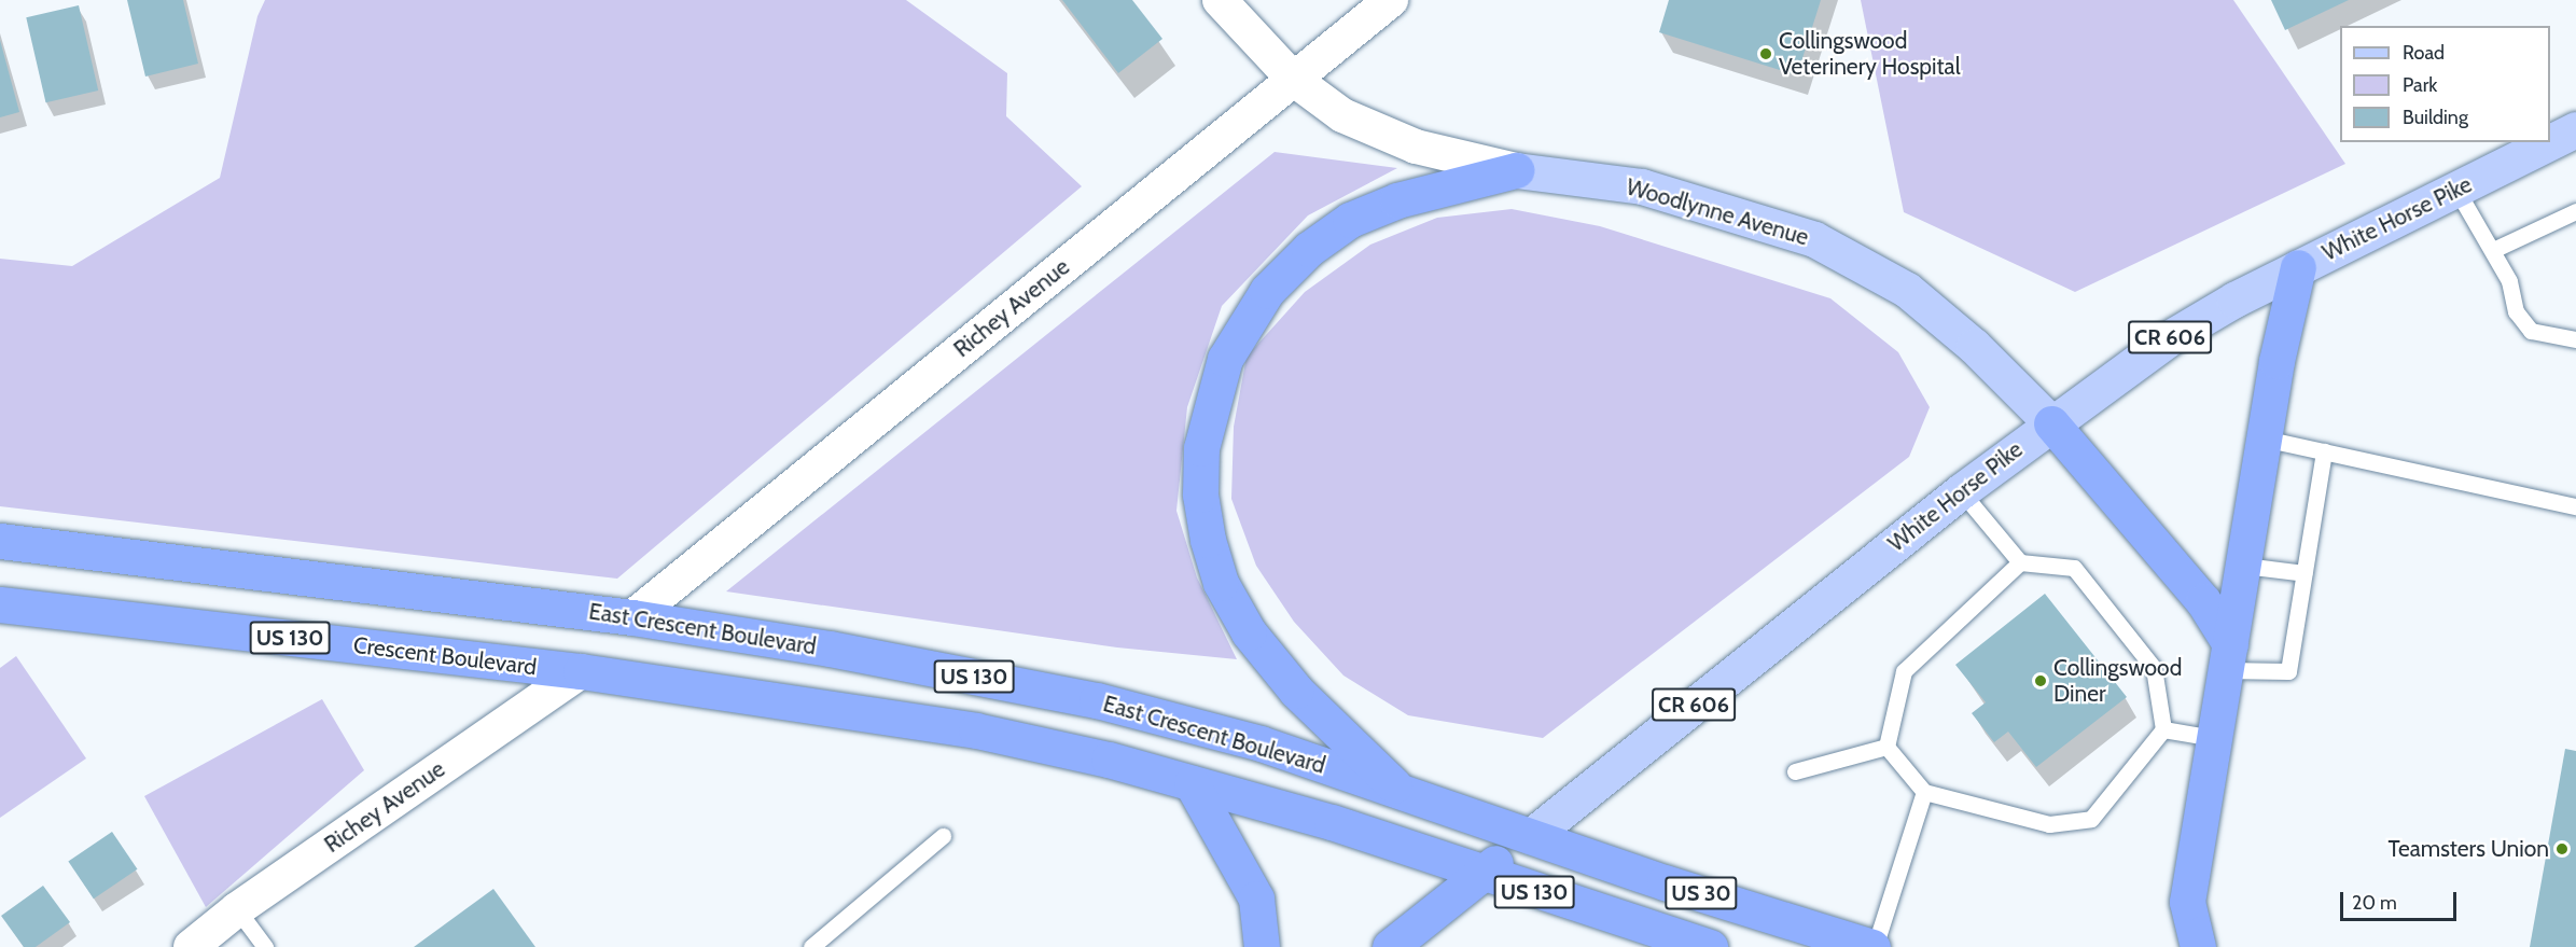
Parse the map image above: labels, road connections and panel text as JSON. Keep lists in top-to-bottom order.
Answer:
{
  "streets": {
    "highway": [
      "White Horse Pike",
      "East Crescent Boulevard",
      "US 130",
      "Crescent Boulevard",
      "US 30"
    ],
    "main road": ["Woodlynne Avenue", "CR 606"],
    "street": ["Richey Avenue"]
  },
  "crossings": [
    ["Woodlynne Avenue", "White Horse Pike"],
    ["Woodlynne Avenue", "Richey Avenue"],
    ["White Horse Pike", "East Crescent Boulevard"],
    ["White Horse Pike", "US 130"],
    ["Richey Avenue", "East Crescent Boulevard"],
    ["Richey Avenue", "US 130"],
    ["Richey Avenue", "Crescent Boulevard"],
    ["US 130", "Crescent Boulevard"]
  ],
  "places": ["Collingswood Veterinery Hospital", "Collingswood Diner", "Teamsters Union"],
  "legend": ["Road", "Park", "Building"],
  "scale_bar": "20 m"
}
